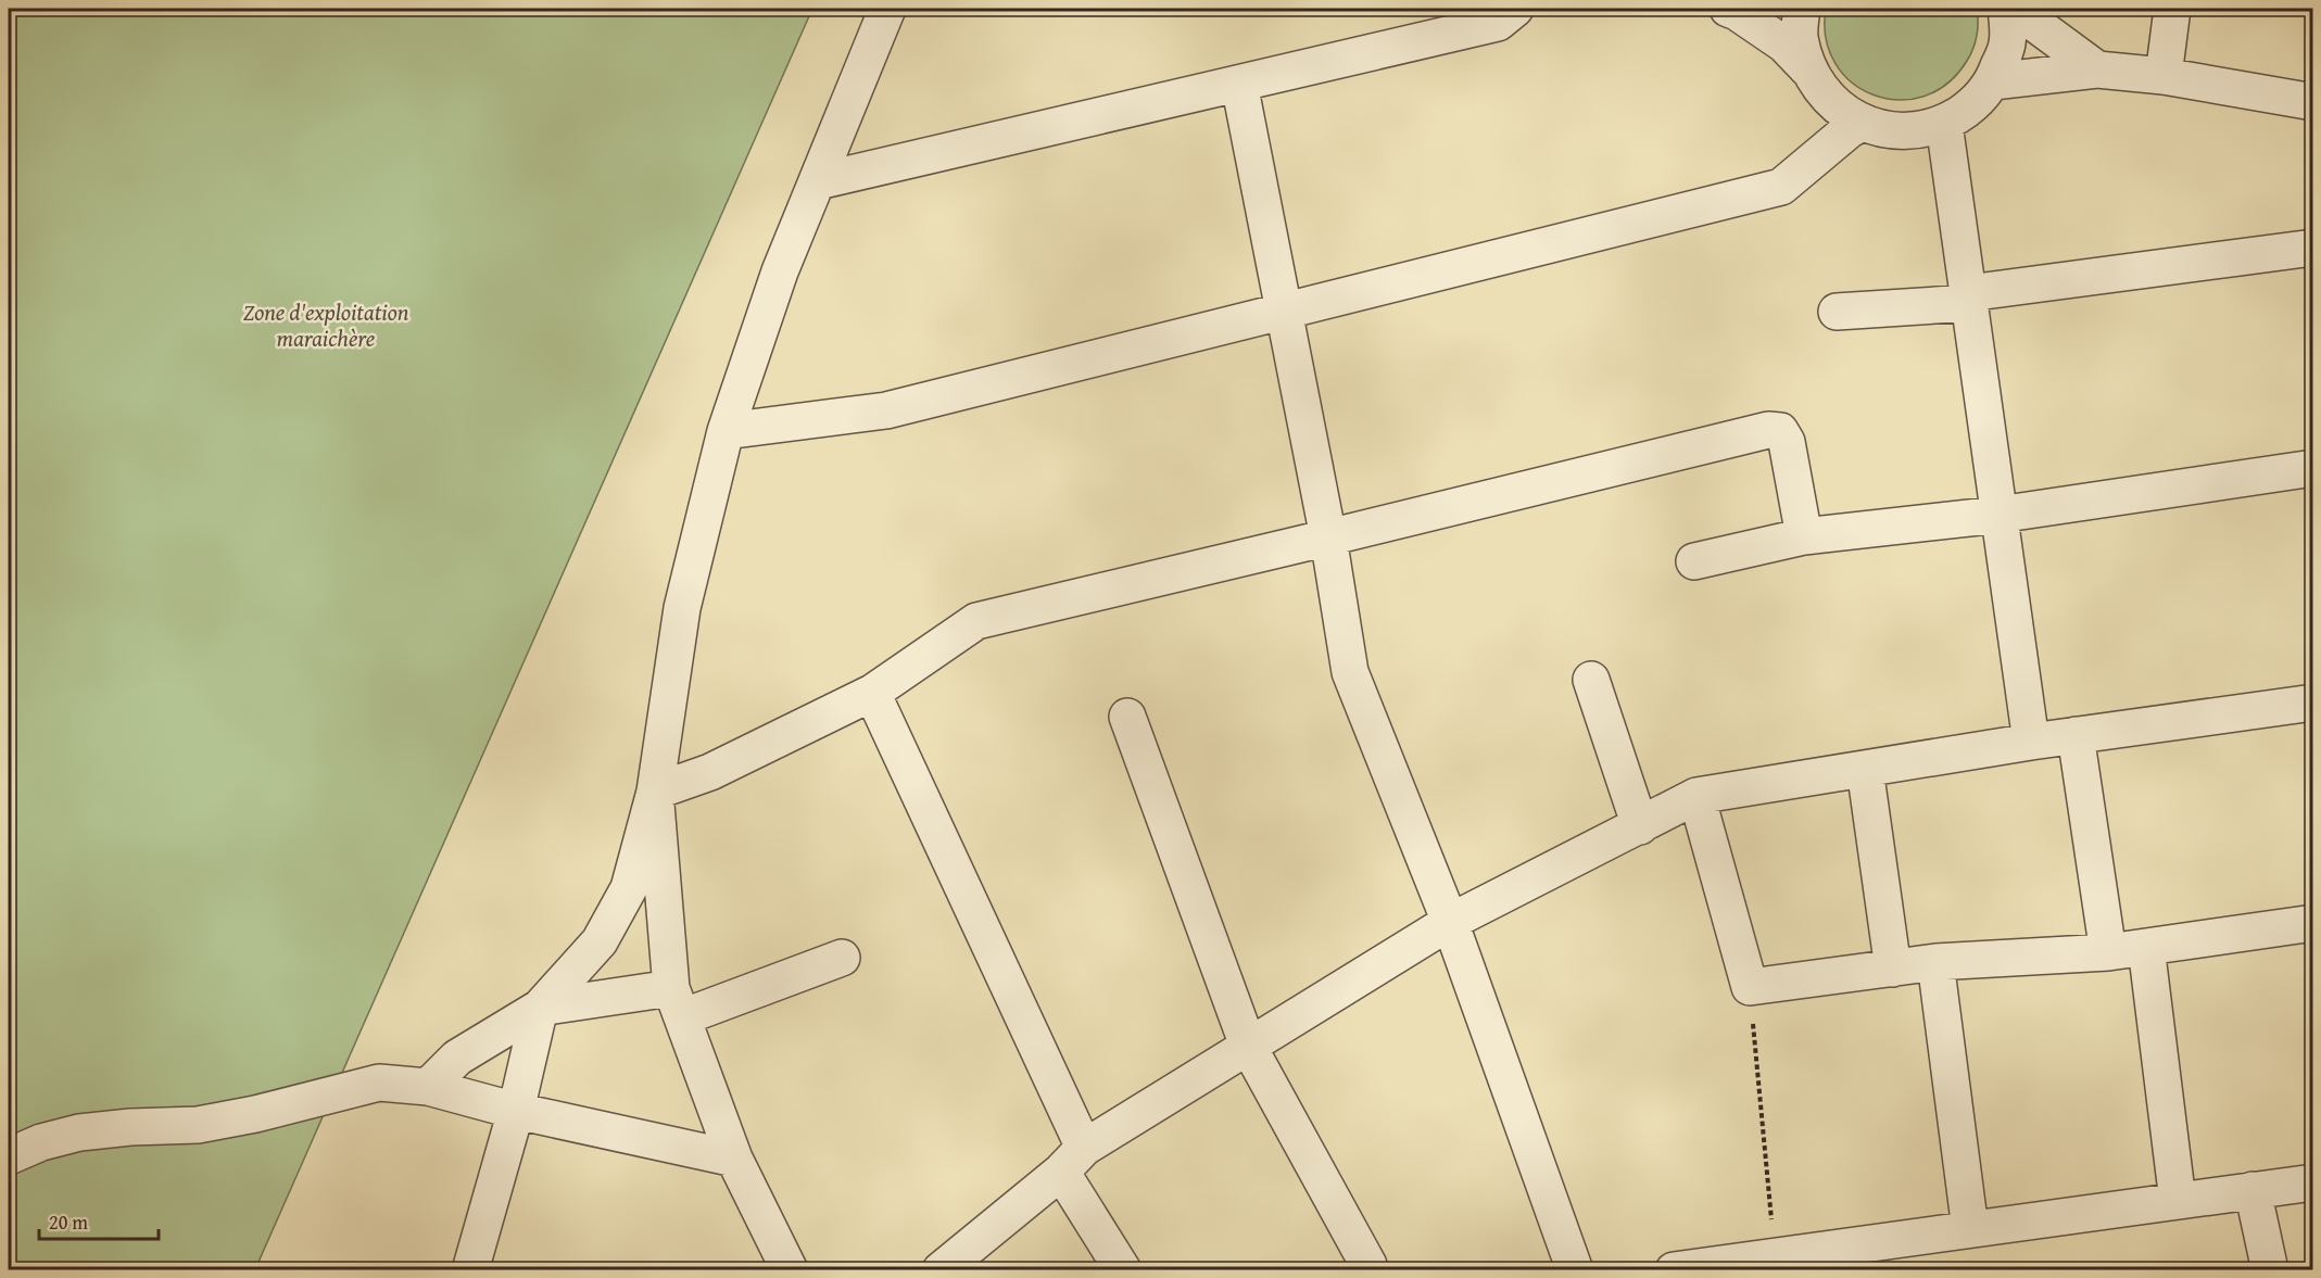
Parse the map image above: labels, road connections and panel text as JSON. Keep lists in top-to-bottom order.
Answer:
{
  "parks": ["Zone d'exploitation maraichère"],
  "scale_bar": "20 m"
}
